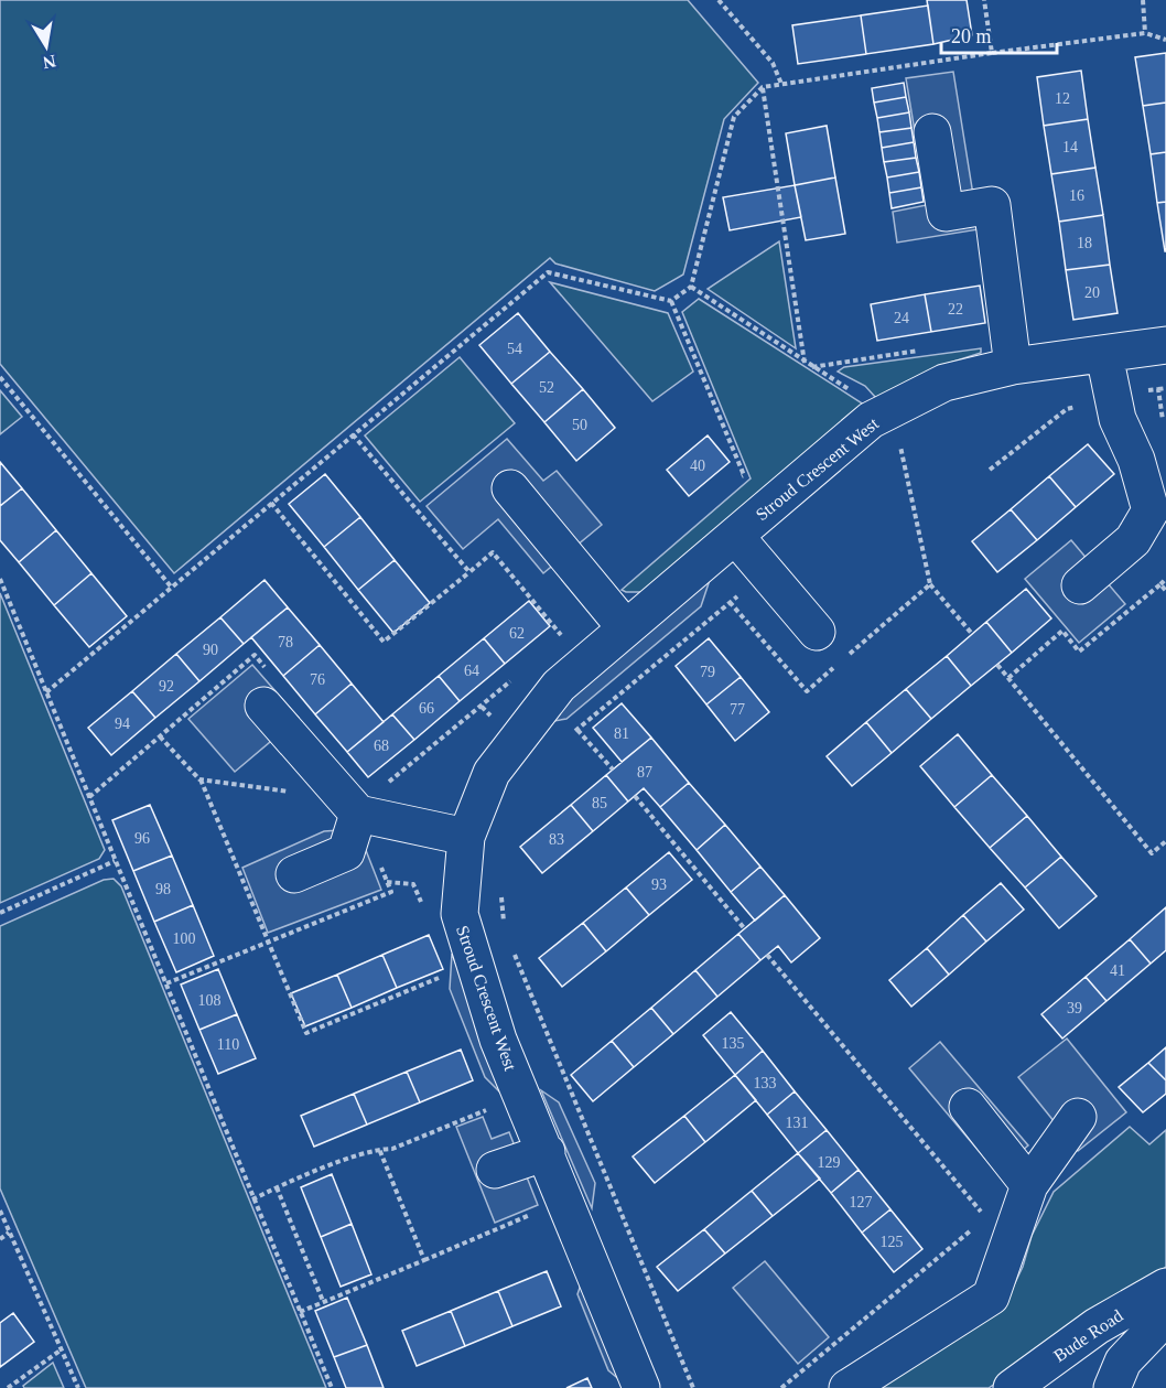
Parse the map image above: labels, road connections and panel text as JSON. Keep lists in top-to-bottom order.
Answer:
{
  "streets": {
    "street": ["Stroud Crescent West", "Bude Road"]
  },
  "house_numbers": [
    "12",
    "14",
    "16",
    "18",
    "20",
    "22",
    "24",
    "54",
    "52",
    "50",
    "40",
    "62",
    "78",
    "90",
    "64",
    "79",
    "76",
    "92",
    "66",
    "77",
    "94",
    "81",
    "68",
    "87",
    "85",
    "96",
    "83",
    "93",
    "98",
    "100",
    "41",
    "108",
    "39",
    "135",
    "110",
    "133",
    "131",
    "129",
    "127",
    "125"
  ],
  "scale_bar": "20 m",
  "north": "bottom"
}
